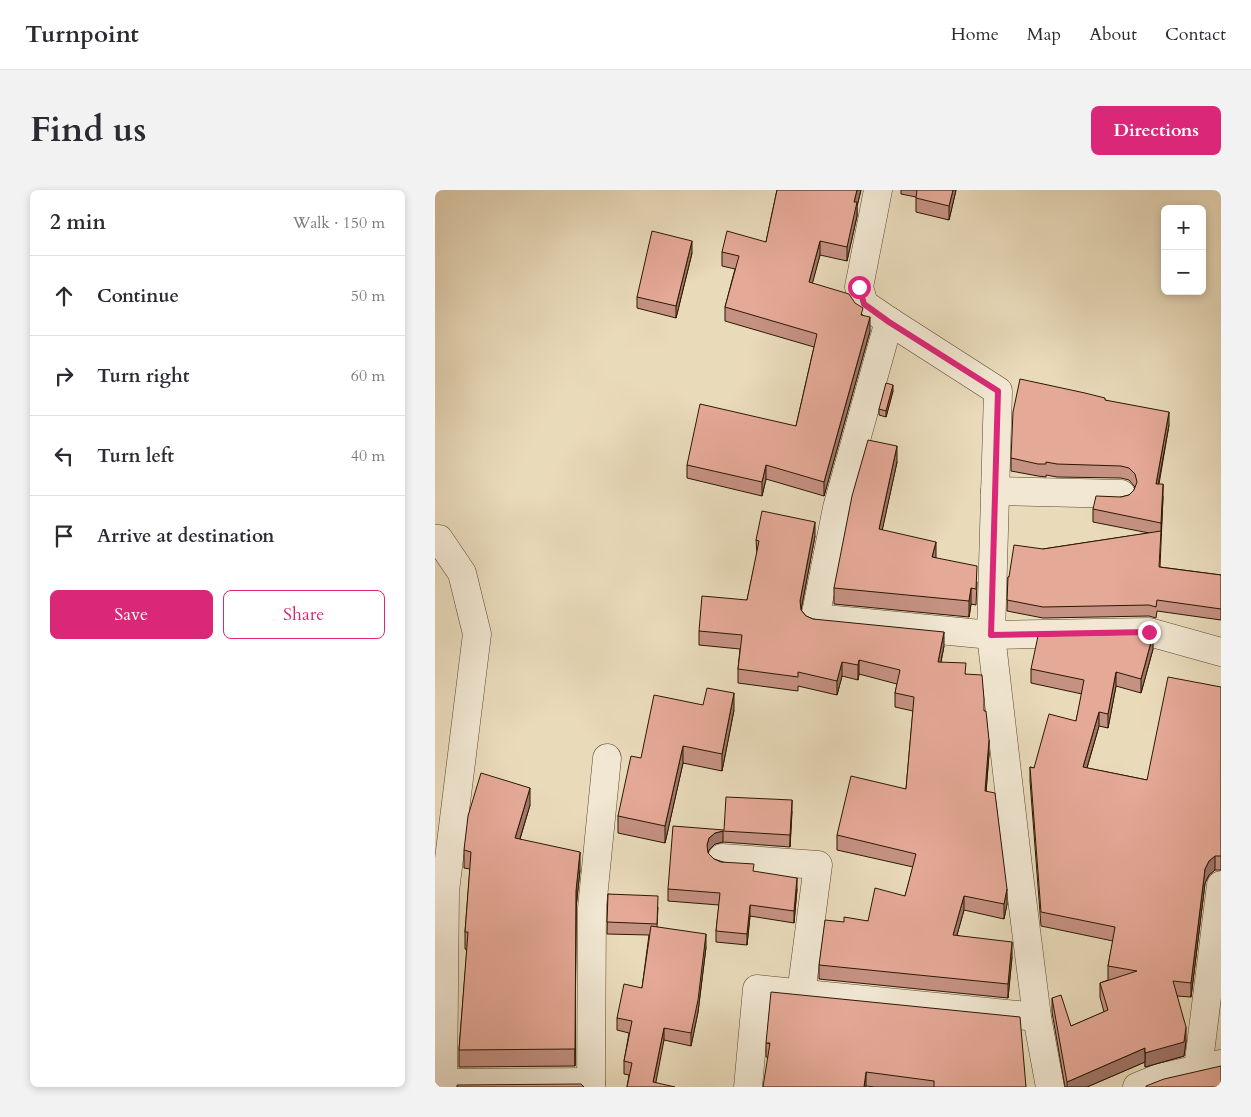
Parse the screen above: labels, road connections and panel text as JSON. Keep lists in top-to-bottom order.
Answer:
{
  "page": {
    "header": "Turnpoint",
    "nav": [
      "Home",
      "Map",
      "About",
      "Contact"
    ],
    "title": "Find us",
    "buttons": [
      "Directions",
      ["Save", "Share"]
    ],
    "heading": ["2 min", "Walk · 150 m"],
    "map_buttons": ["+", "−"],
    "list": [
      ["Continue", "50 m"],
      ["Turn right", "60 m"],
      ["Turn left", "40 m"],
      "Arrive at destination"
    ]
  }
}
